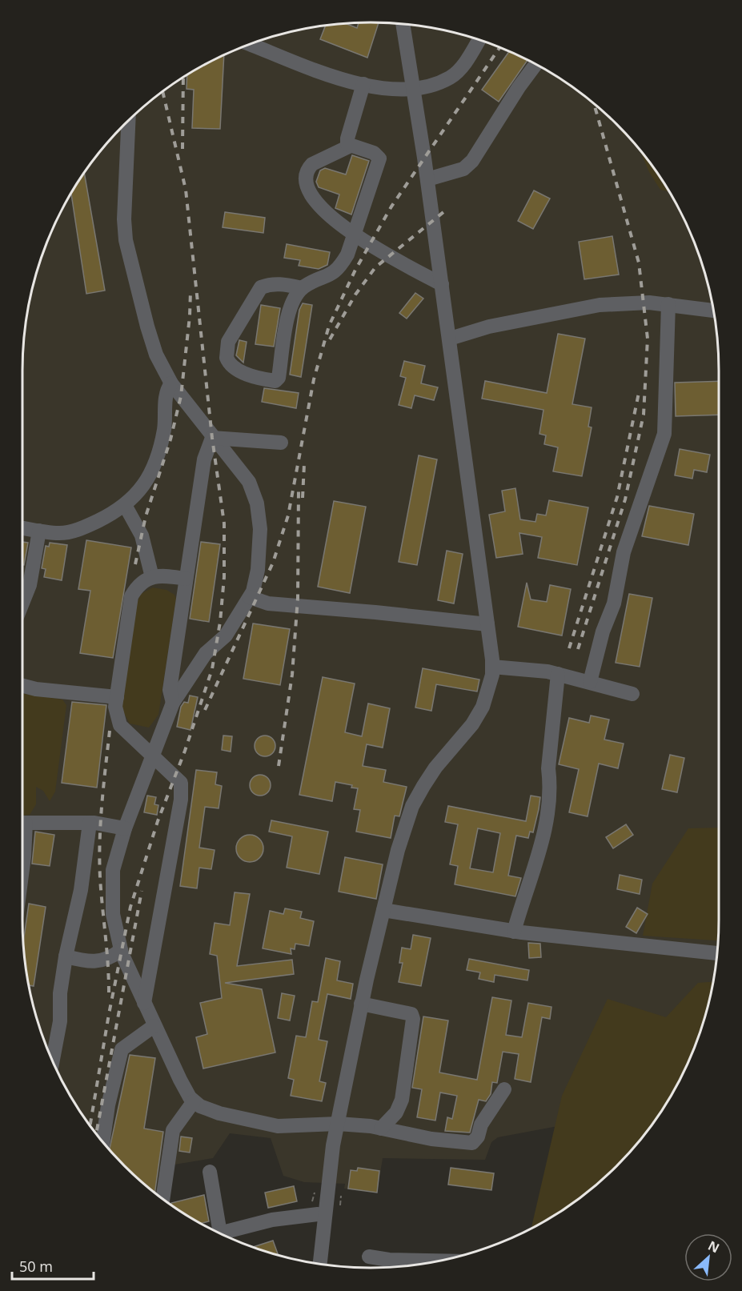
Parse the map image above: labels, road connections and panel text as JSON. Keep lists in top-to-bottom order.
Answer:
{
  "scale_bar": "50 m",
  "north": "top right"
}
